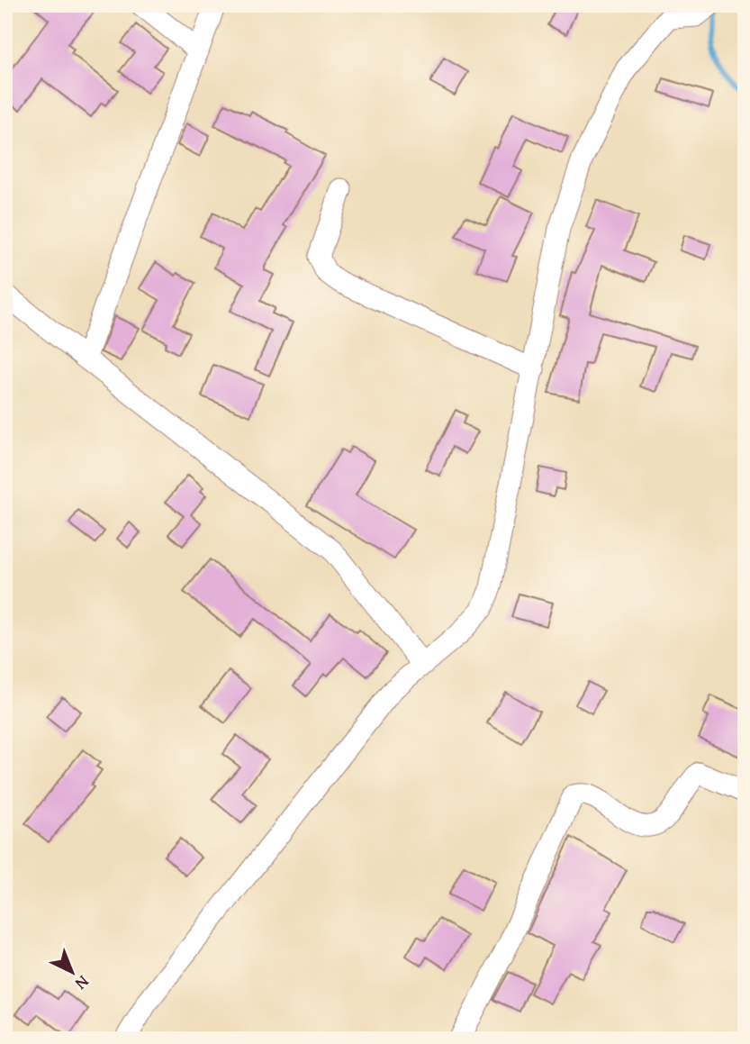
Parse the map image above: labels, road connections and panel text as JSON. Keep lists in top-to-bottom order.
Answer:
{
  "north": "bottom right"
}
